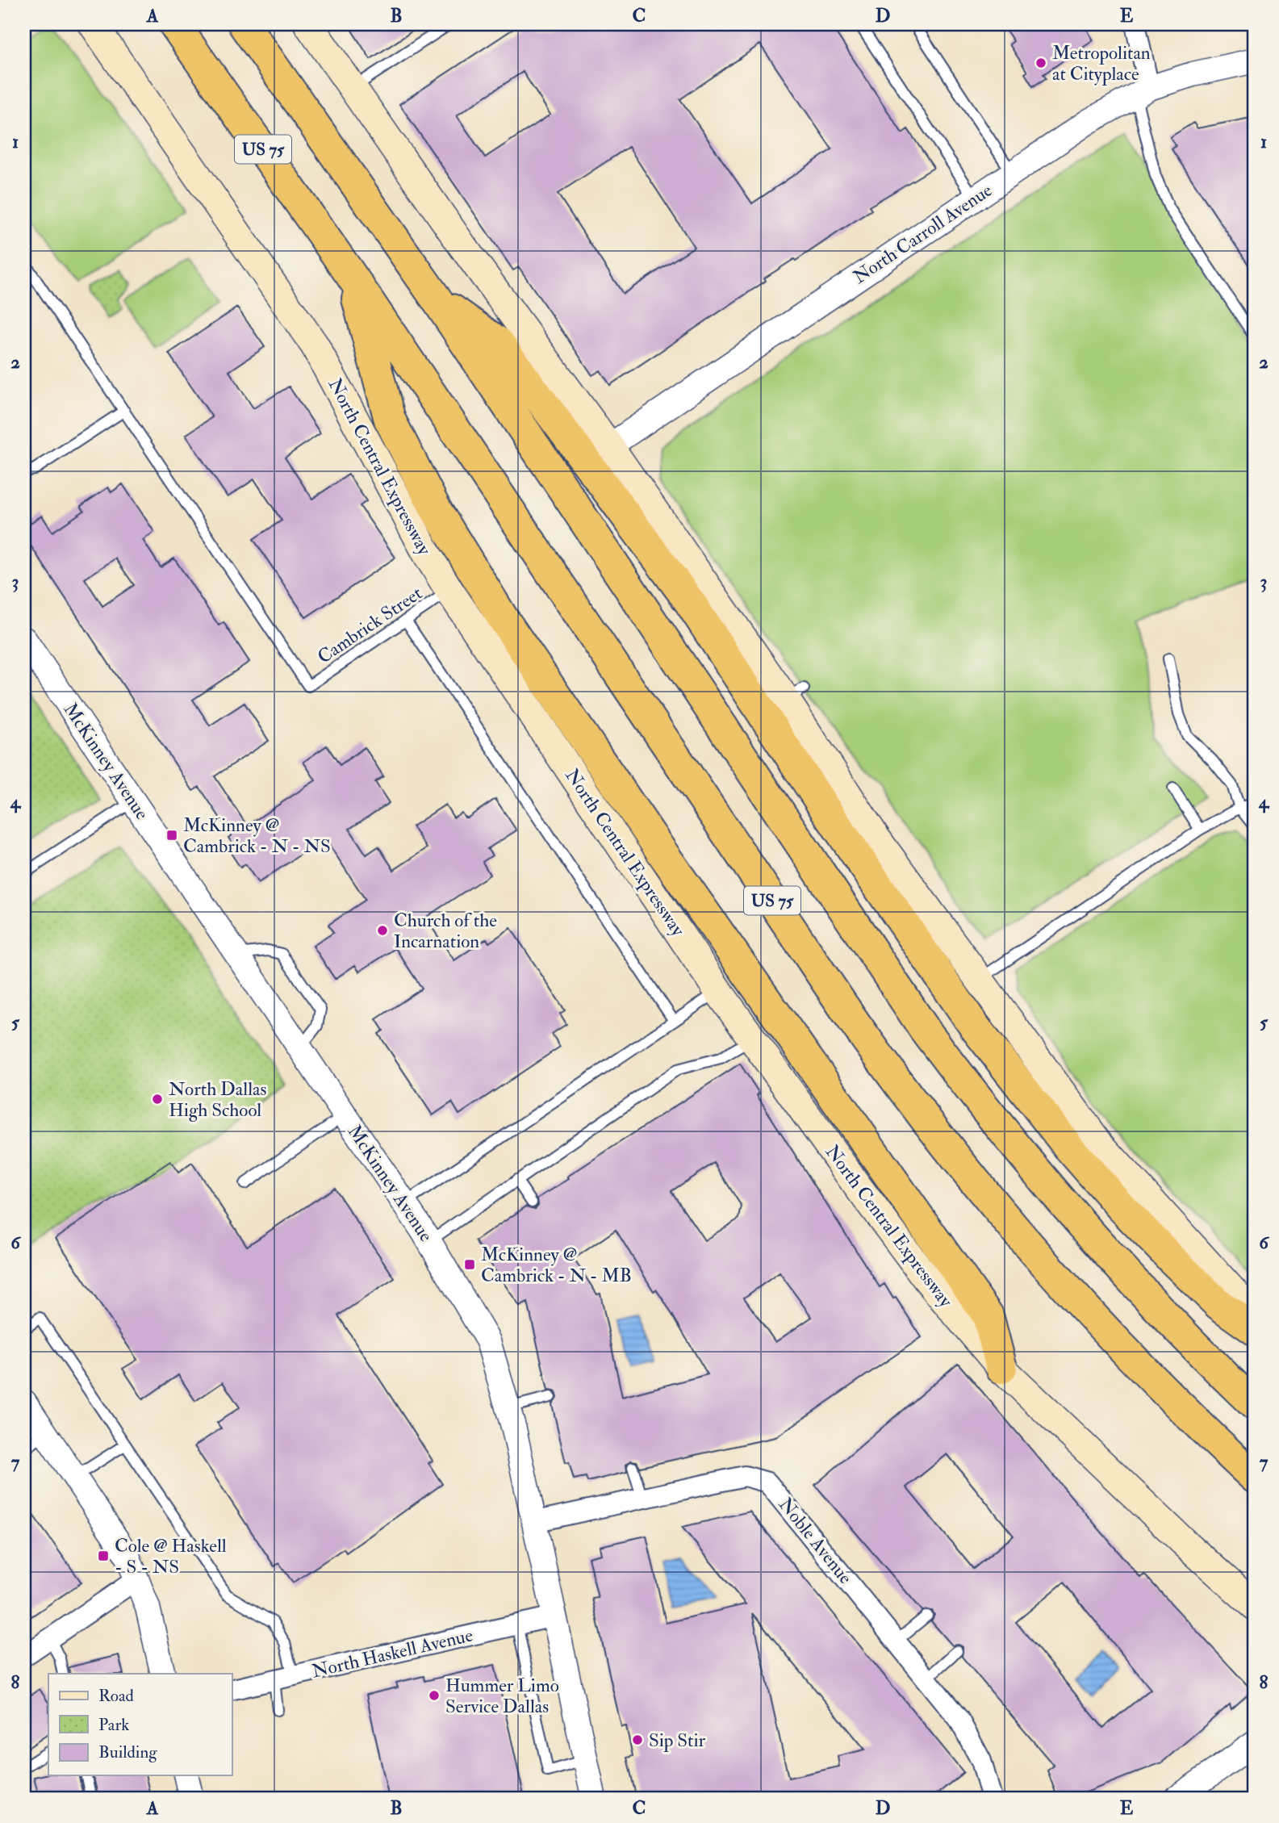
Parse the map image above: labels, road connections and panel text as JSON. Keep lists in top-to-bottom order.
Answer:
{
  "streets": {
    "highway": ["US 75"],
    "main road": ["North Central Expressway"],
    "street": [
      "North Carroll Avenue",
      "McKinney Avenue",
      "Noble Avenue",
      "North Haskell Avenue"
    ],
    "lane": ["Cambrick Street"]
  },
  "crossings": [
    ["North Central Expressway", "Cambrick Street"],
    ["McKinney Avenue", "Noble Avenue"],
    ["McKinney Avenue", "North Haskell Avenue"]
  ],
  "places": {
    "other": [
      "Metropolitan at Cityplace",
      "Church of the Incarnation",
      "North Dallas High School",
      "Hummer Limo Service Dallas",
      "Sip Stir"
    ],
    "transit": ["McKinney @ Cambrick - N - NS", "McKinney @ Cambrick - N - MB", "Cole @ Haskell - S - NS"]
  },
  "legend": ["Road", "Park", "Building"],
  "grid": {
    "columns": [
      "A",
      "B",
      "C",
      "D",
      "E"
    ],
    "rows": [
      "1",
      "2",
      "3",
      "4",
      "5",
      "6",
      "7",
      "8"
    ]
  }
}
